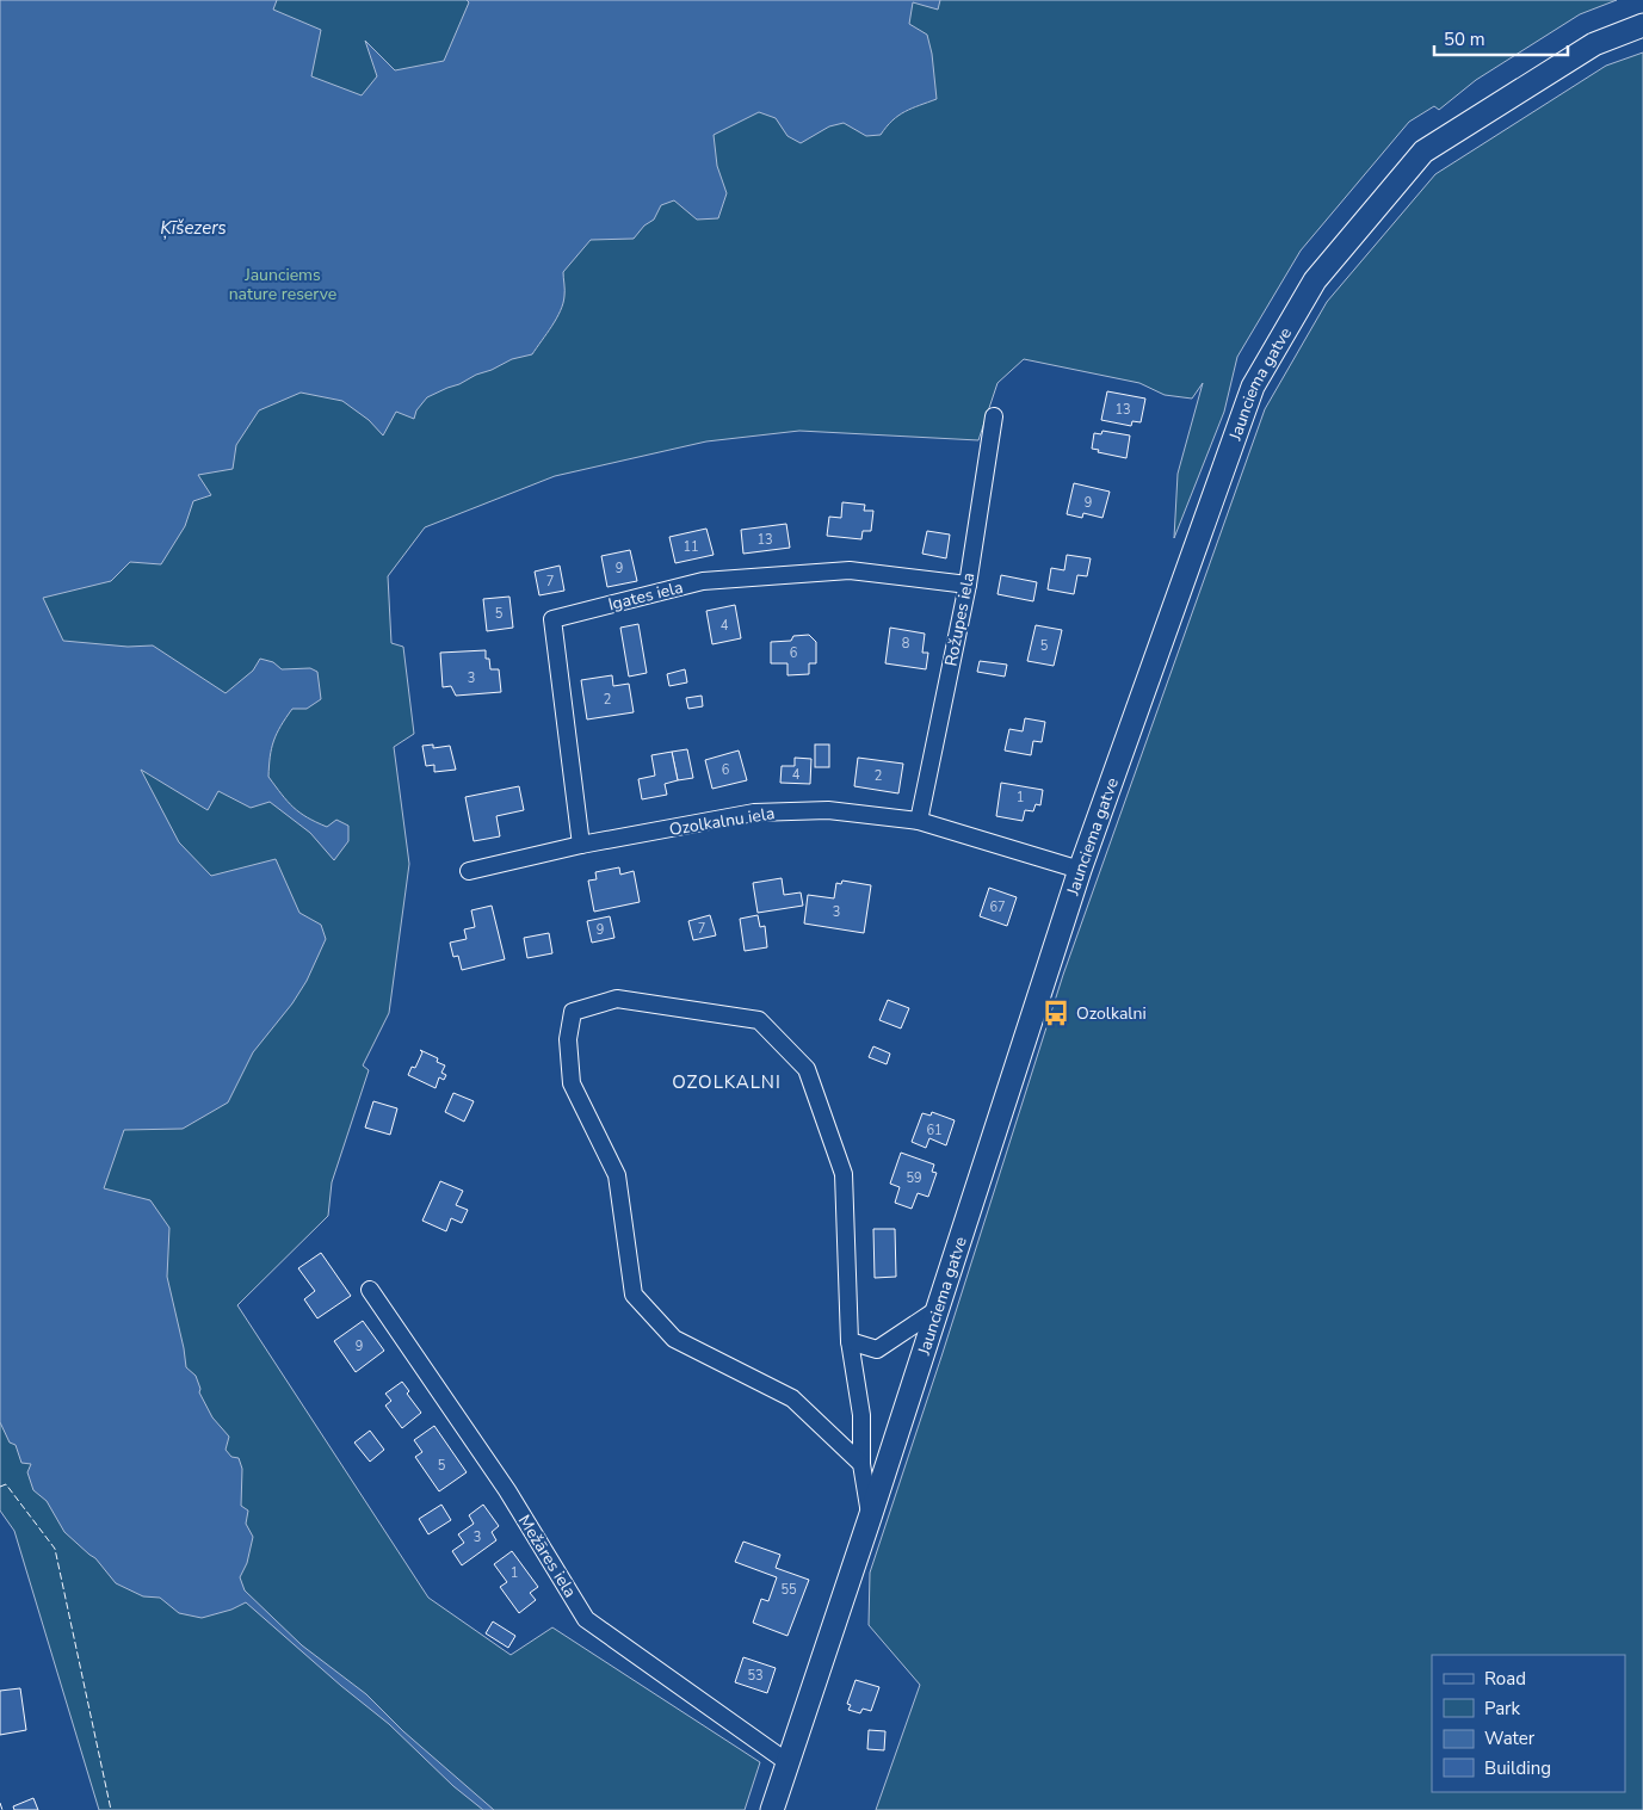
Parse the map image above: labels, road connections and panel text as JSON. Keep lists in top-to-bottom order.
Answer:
{
  "streets": {
    "main road": ["Jaunciema gatve"],
    "street": [
      "Igates iela",
      "Rožupes iela",
      "Ozolkalnu iela",
      "Mežāres iela"
    ]
  },
  "crossings": [
    ["Jaunciema gatve", "Ozolkalnu iela"],
    ["Jaunciema gatve", "Mežāres iela"],
    ["Igates iela", "Rožupes iela"],
    ["Igates iela", "Ozolkalnu iela"],
    ["Rožupes iela", "Ozolkalnu iela"]
  ],
  "districts": ["OZOLKALNI"],
  "water": ["Ķīšezers"],
  "parks": ["Jaunciems nature reserve"],
  "places": {
    "bus stop": ["Ozolkalni"]
  },
  "house_numbers": [
    "13",
    "9",
    "13",
    "11",
    "9",
    "7",
    "5",
    "4",
    "8",
    "5",
    "6",
    "3",
    "2",
    "6",
    "4",
    "2",
    "1",
    "67",
    "3",
    "7",
    "9",
    "61",
    "59",
    "9",
    "5",
    "3",
    "1",
    "55",
    "53"
  ],
  "legend": [
    "Road",
    "Park",
    "Water",
    "Building"
  ],
  "scale_bar": "50 m"
}
